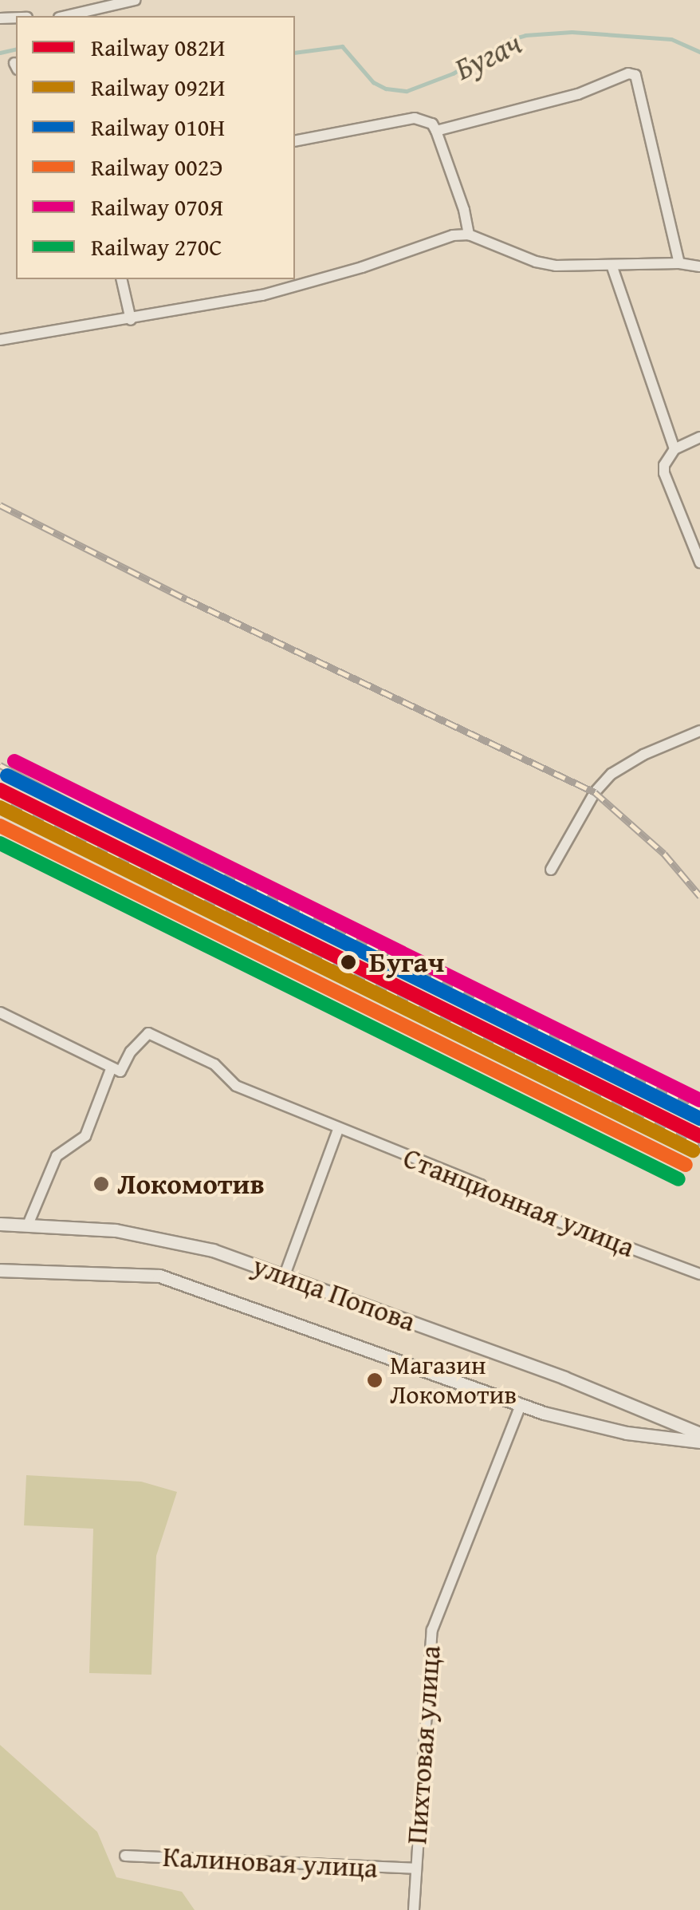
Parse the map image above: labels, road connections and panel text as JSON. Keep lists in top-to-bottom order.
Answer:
{
  "streets": {
    "street": [
      "Станционная улица",
      "улица Попова",
      "Пихтовая улица",
      "Калиновая улица"
    ]
  },
  "crossings": [
    ["улица Попова", "Пихтовая улица"],
    ["Пихтовая улица", "Калиновая улица"]
  ],
  "water": ["Бугач"],
  "places": ["Бугач", "Локомотив", "Магазин Локомотив"],
  "lines": [
    "rail line 070Я",
    "rail line 010Н",
    "rail line 082И",
    "rail line 092И",
    "rail line 002Э",
    "rail line 270С"
  ],
  "legend": [
    "Railway 082И",
    "Railway 092И",
    "Railway 010Н",
    "Railway 002Э",
    "Railway 070Я",
    "Railway 270С"
  ]
}
